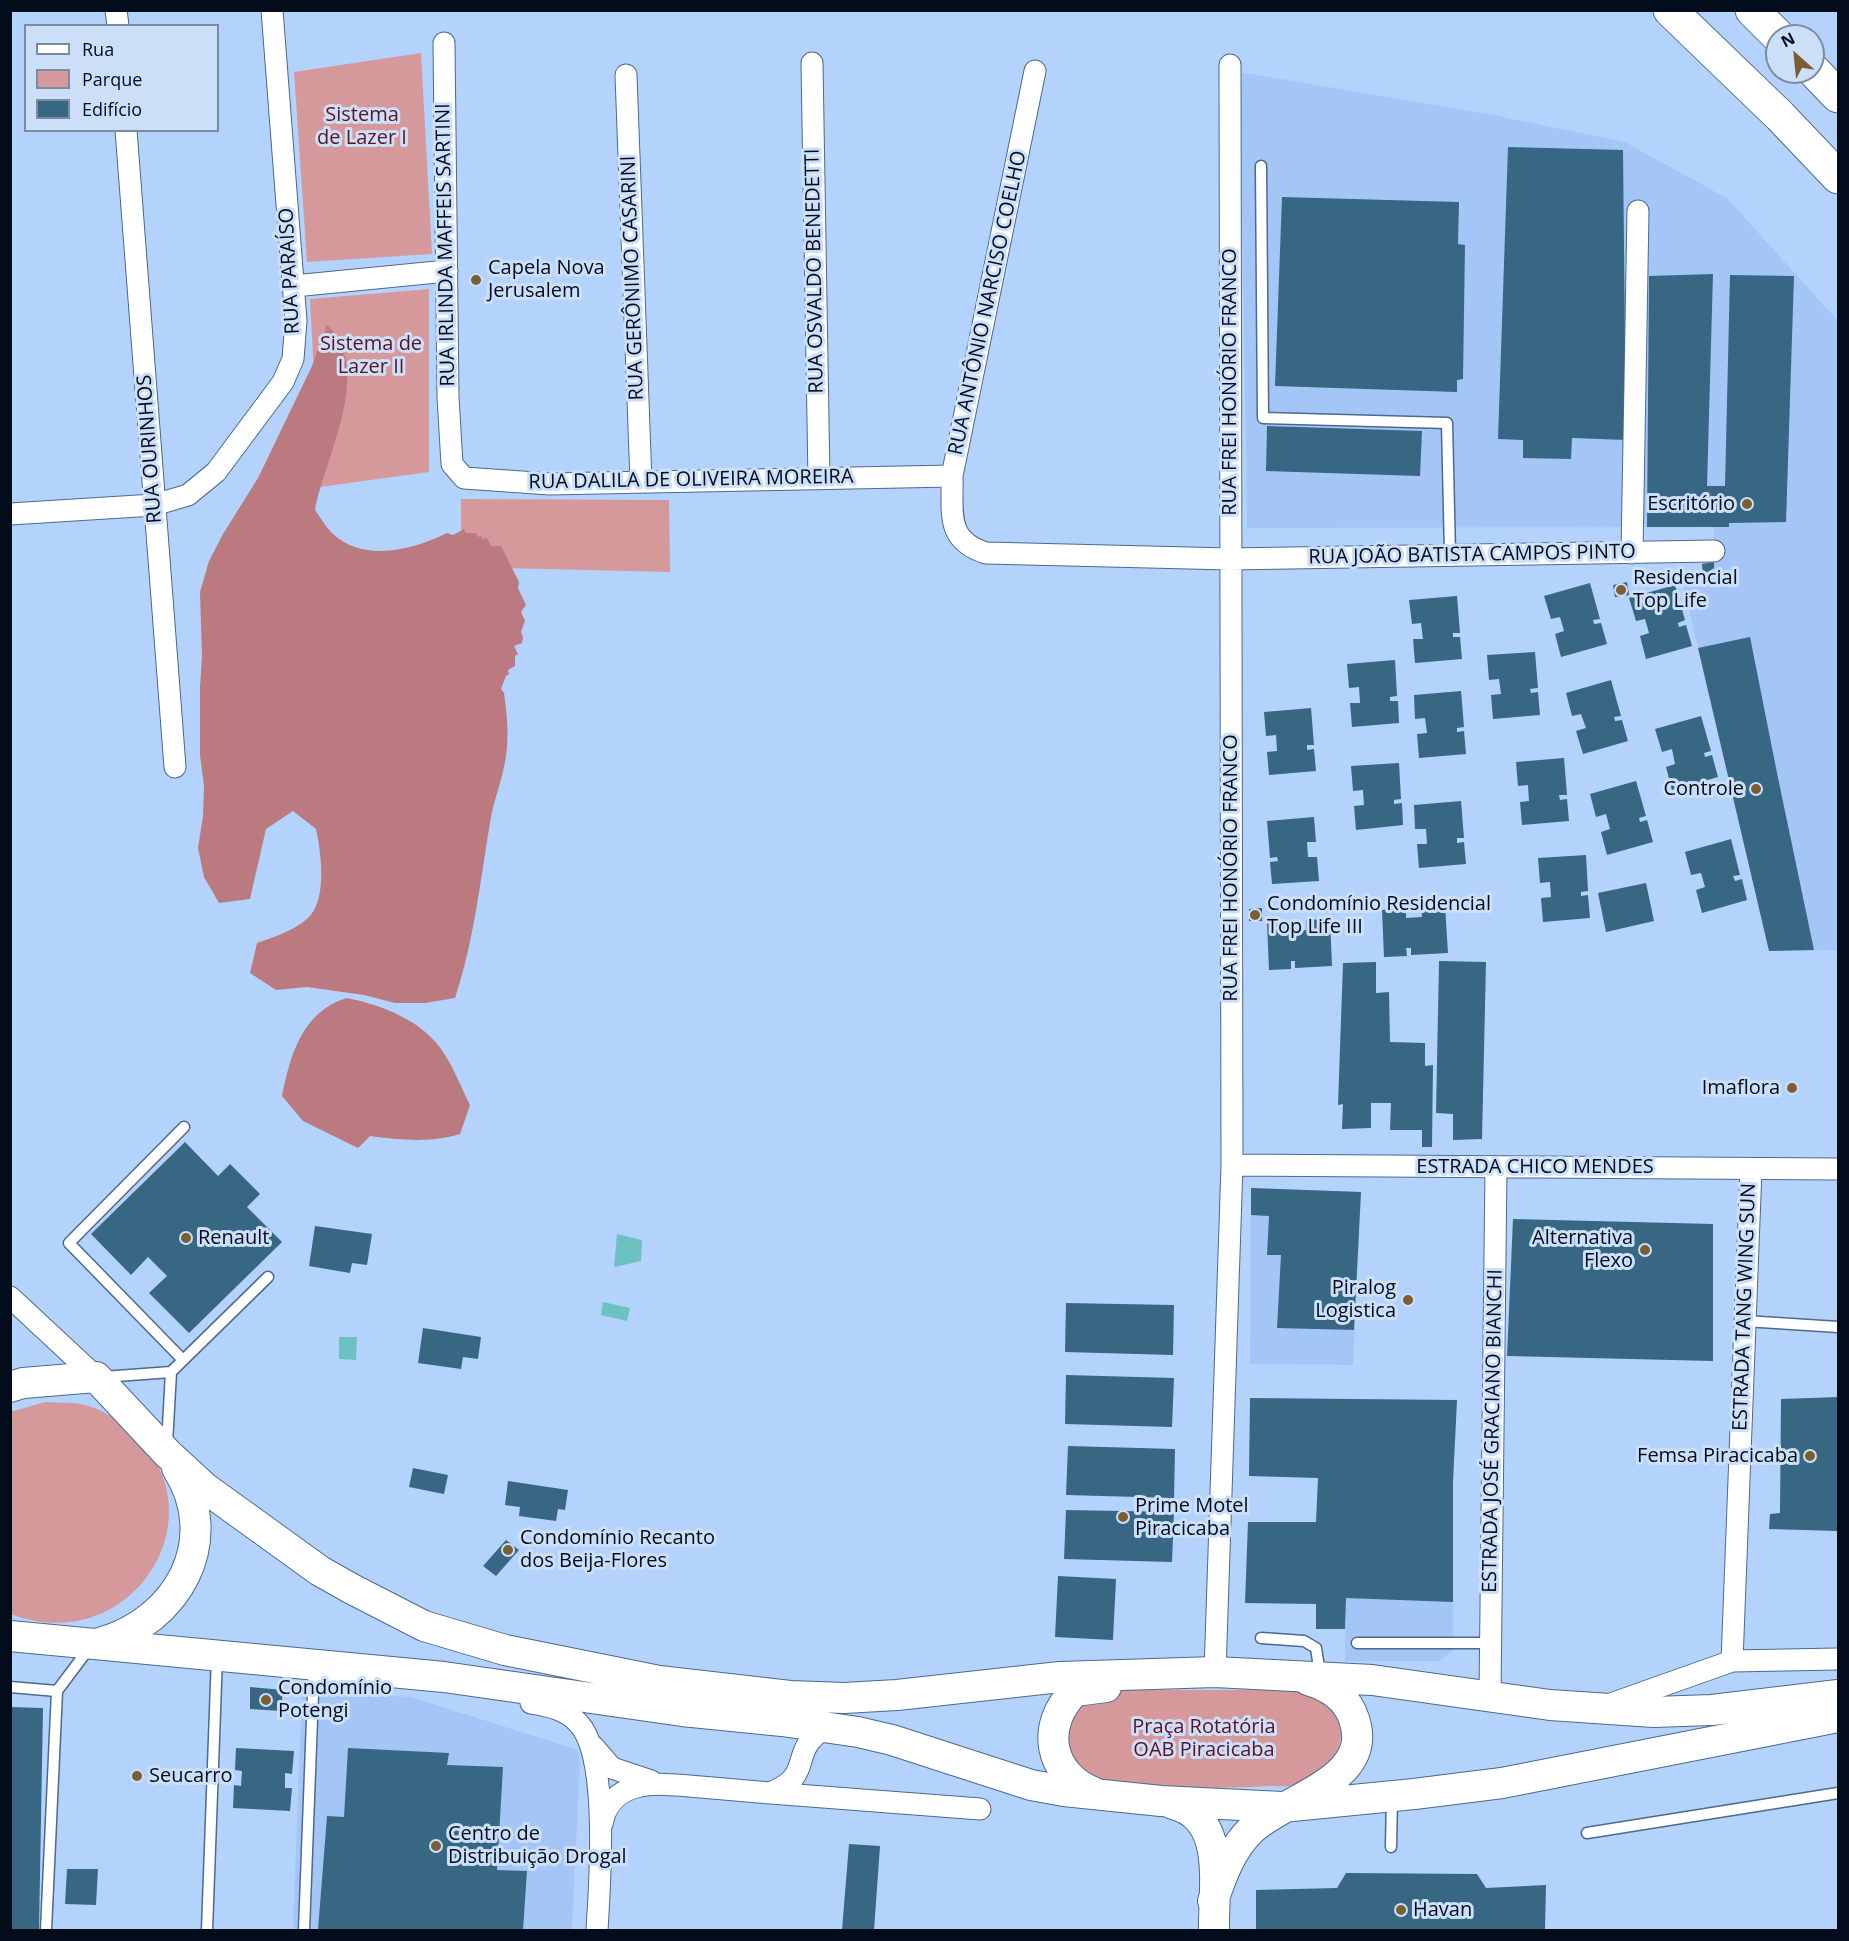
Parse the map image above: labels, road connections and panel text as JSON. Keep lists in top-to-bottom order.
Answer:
{
  "streets": {
    "street": [
      "RUA IRLINDA MAFFEIS SARTINI",
      "RUA PARAÍSO",
      "RUA OSVALDO BENEDETTI",
      "RUA GERÔNIMO CASARINI",
      "RUA ANTÔNIO NARCISO COELHO",
      "RUA FREI HONÓRIO FRANCO",
      "RUA OURINHOS",
      "RUA DALILA DE OLIVEIRA MOREIRA",
      "RUA JOÃO BATISTA CAMPOS PINTO",
      "ESTRADA CHICO MENDES",
      "ESTRADA TANG WING SUN",
      "ESTRADA JOSÉ GRACIANO BIANCHI"
    ]
  },
  "crossings": [
    ["RUA IRLINDA MAFFEIS SARTINI", "RUA DALILA DE OLIVEIRA MOREIRA"],
    ["RUA PARAÍSO", "RUA OURINHOS"],
    ["RUA OSVALDO BENEDETTI", "RUA DALILA DE OLIVEIRA MOREIRA"],
    ["RUA GERÔNIMO CASARINI", "RUA DALILA DE OLIVEIRA MOREIRA"],
    ["RUA ANTÔNIO NARCISO COELHO", "RUA DALILA DE OLIVEIRA MOREIRA"],
    ["RUA ANTÔNIO NARCISO COELHO", "RUA JOÃO BATISTA CAMPOS PINTO"],
    ["RUA FREI HONÓRIO FRANCO", "RUA JOÃO BATISTA CAMPOS PINTO"],
    ["RUA FREI HONÓRIO FRANCO", "ESTRADA CHICO MENDES"],
    ["ESTRADA CHICO MENDES", "ESTRADA TANG WING SUN"],
    ["ESTRADA CHICO MENDES", "ESTRADA JOSÉ GRACIANO BIANCHI"]
  ],
  "parks": ["Sistema de Lazer I", "Sistema de Lazer II", "Praça Rotatória OAB Piracicaba"],
  "places": [
    "Capela Nova Jerusalem",
    "Escritório",
    "Residencial Top Life",
    "Controle",
    "Condomínio Residencial Top Life III",
    "Imaflora",
    "Renault",
    "Alternativa Flexo",
    "Piralog Logistica",
    "Femsa Piracicaba",
    "Prime Motel Piracicaba",
    "Condomínio Recanto dos Beija-Flores",
    "Condomínio Potengi",
    "Seucarro",
    "Centro de Distribuição Drogal",
    "Havan"
  ],
  "legend": ["Rua", "Parque", "Edifício"],
  "north": "top left"
}
